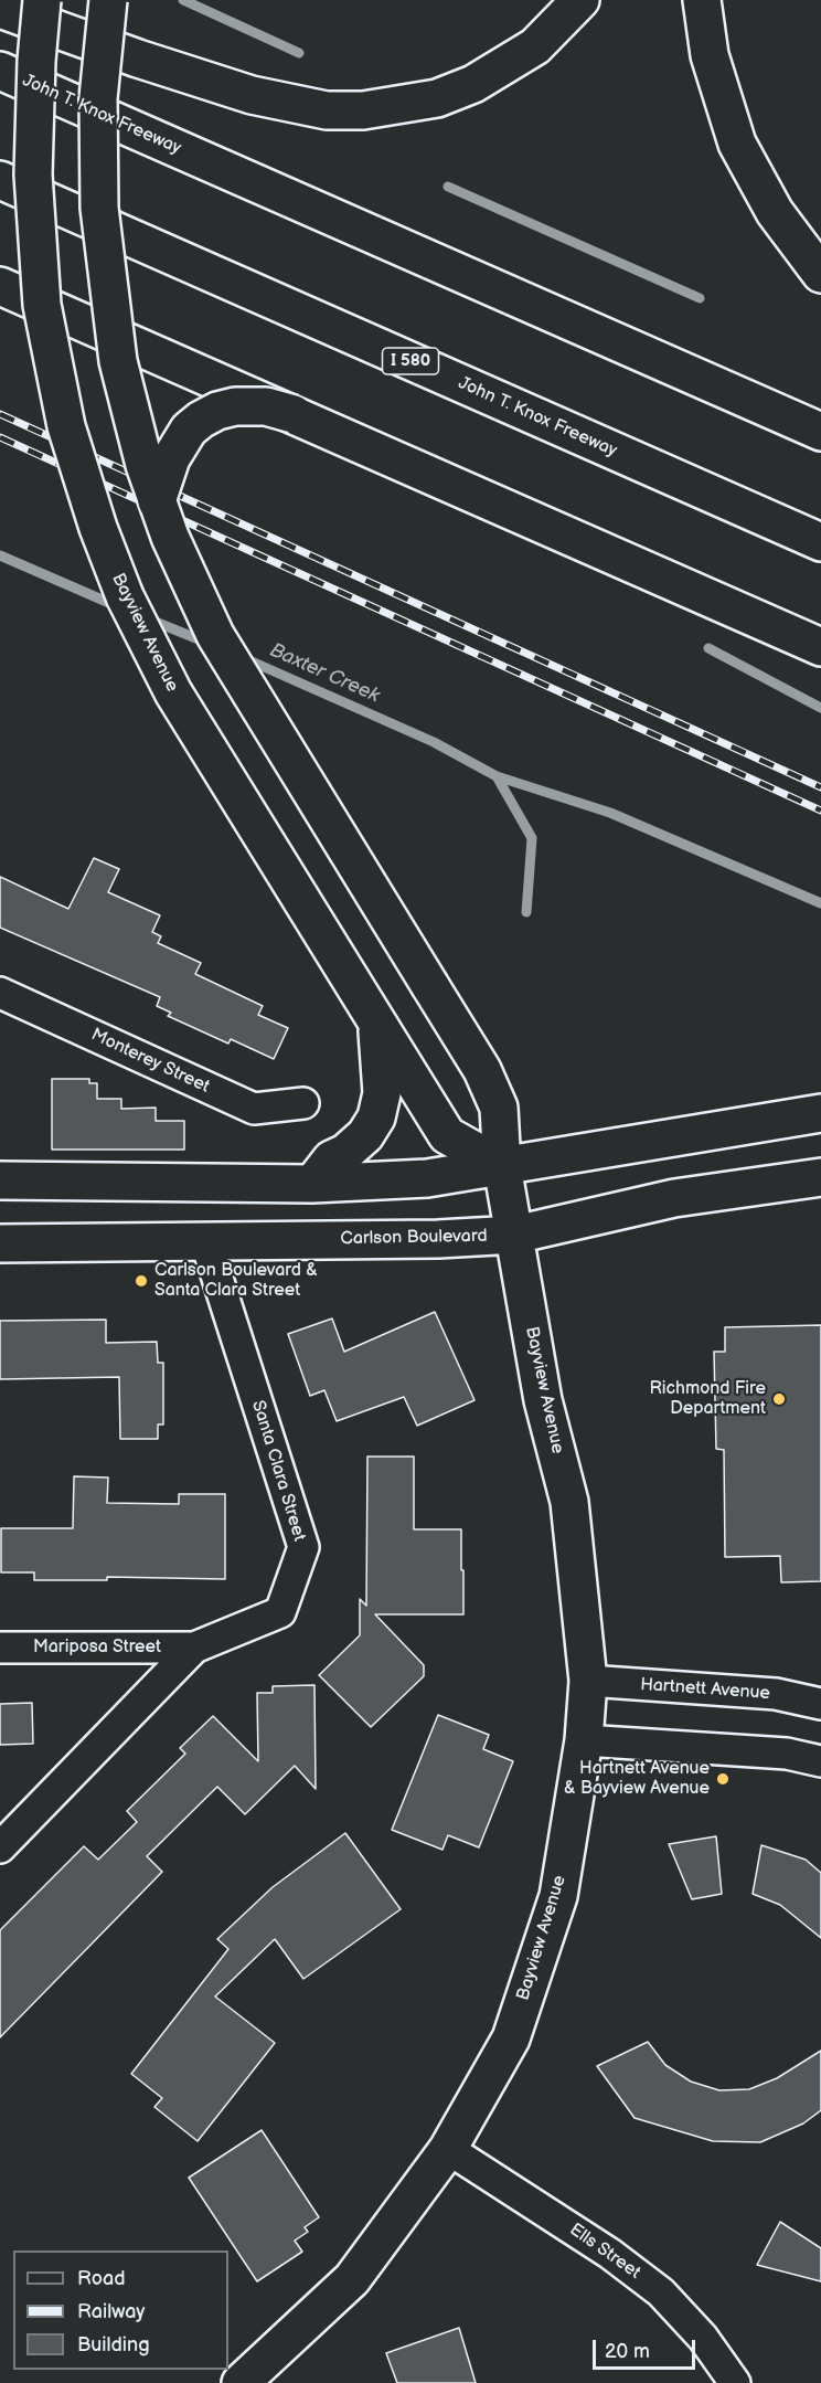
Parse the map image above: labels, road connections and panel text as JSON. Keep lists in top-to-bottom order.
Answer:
{
  "streets": {
    "main road": [
      "John T. Knox Freeway",
      "I 580",
      "Bayview Avenue",
      "Carlson Boulevard"
    ],
    "street": [
      "Monterey Street",
      "Santa Clara Street",
      "Mariposa Street",
      "Hartnett Avenue",
      "Ells Street"
    ]
  },
  "crossings": [
    ["Bayview Avenue", "Carlson Boulevard"],
    ["Bayview Avenue", "Hartnett Avenue"],
    ["Bayview Avenue", "Ells Street"],
    ["Carlson Boulevard", "Santa Clara Street"],
    ["Santa Clara Street", "Mariposa Street"]
  ],
  "water": ["Baxter Creek"],
  "places": ["Carlson Boulevard & Santa Clara Street", "Richmond Fire Department", "Hartnett Avenue & Bayview Avenue"],
  "legend": ["Road", "Railway", "Building"],
  "scale_bar": "20 m"
}
